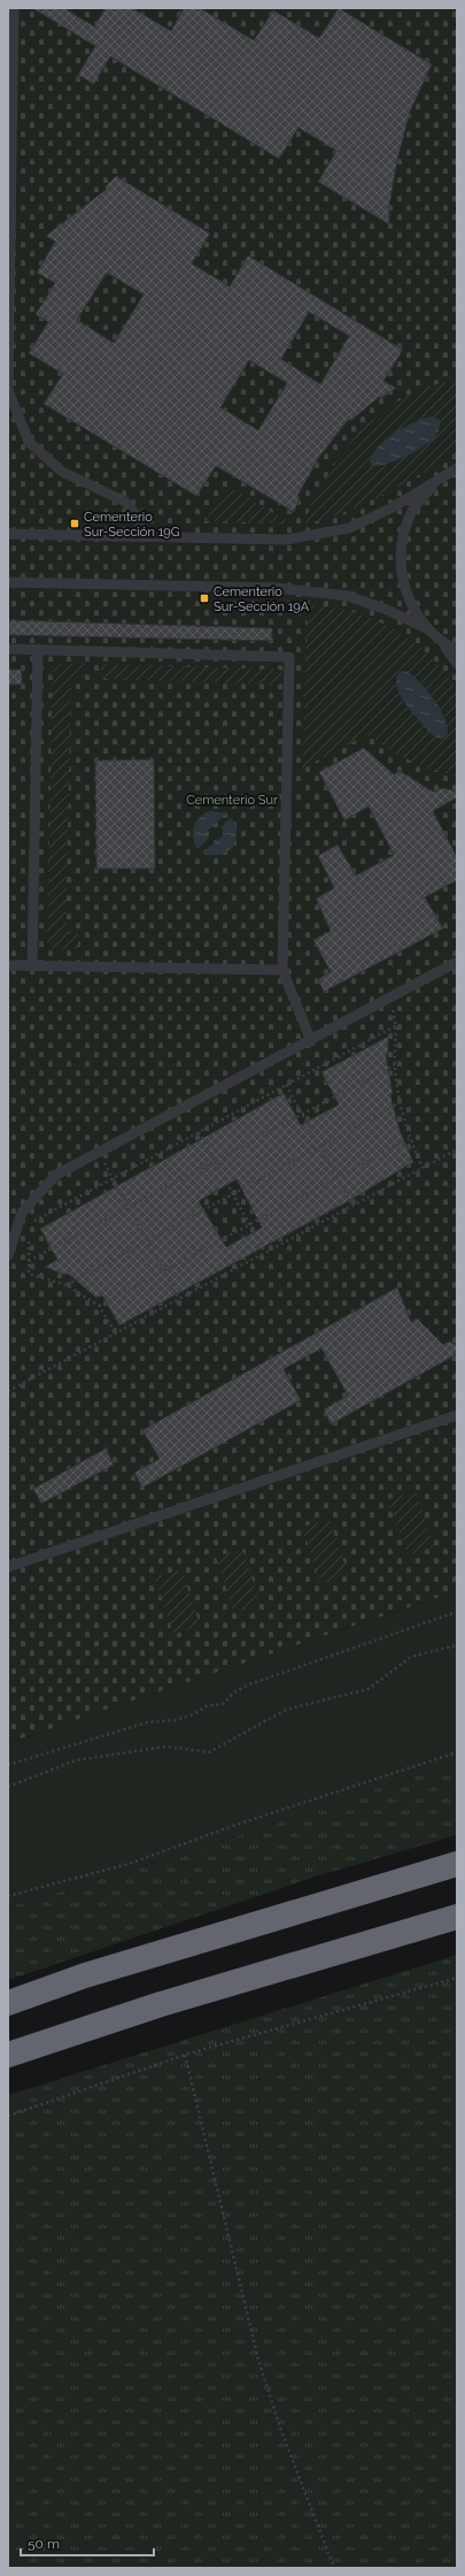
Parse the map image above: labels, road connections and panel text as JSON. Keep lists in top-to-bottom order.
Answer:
{
  "parks": ["Cementerio Sur"],
  "places": {
    "transit": ["Cementerio Sur-Sección 19G", "Cementerio Sur-Sección 19A"]
  },
  "scale_bar": "50 m"
}
